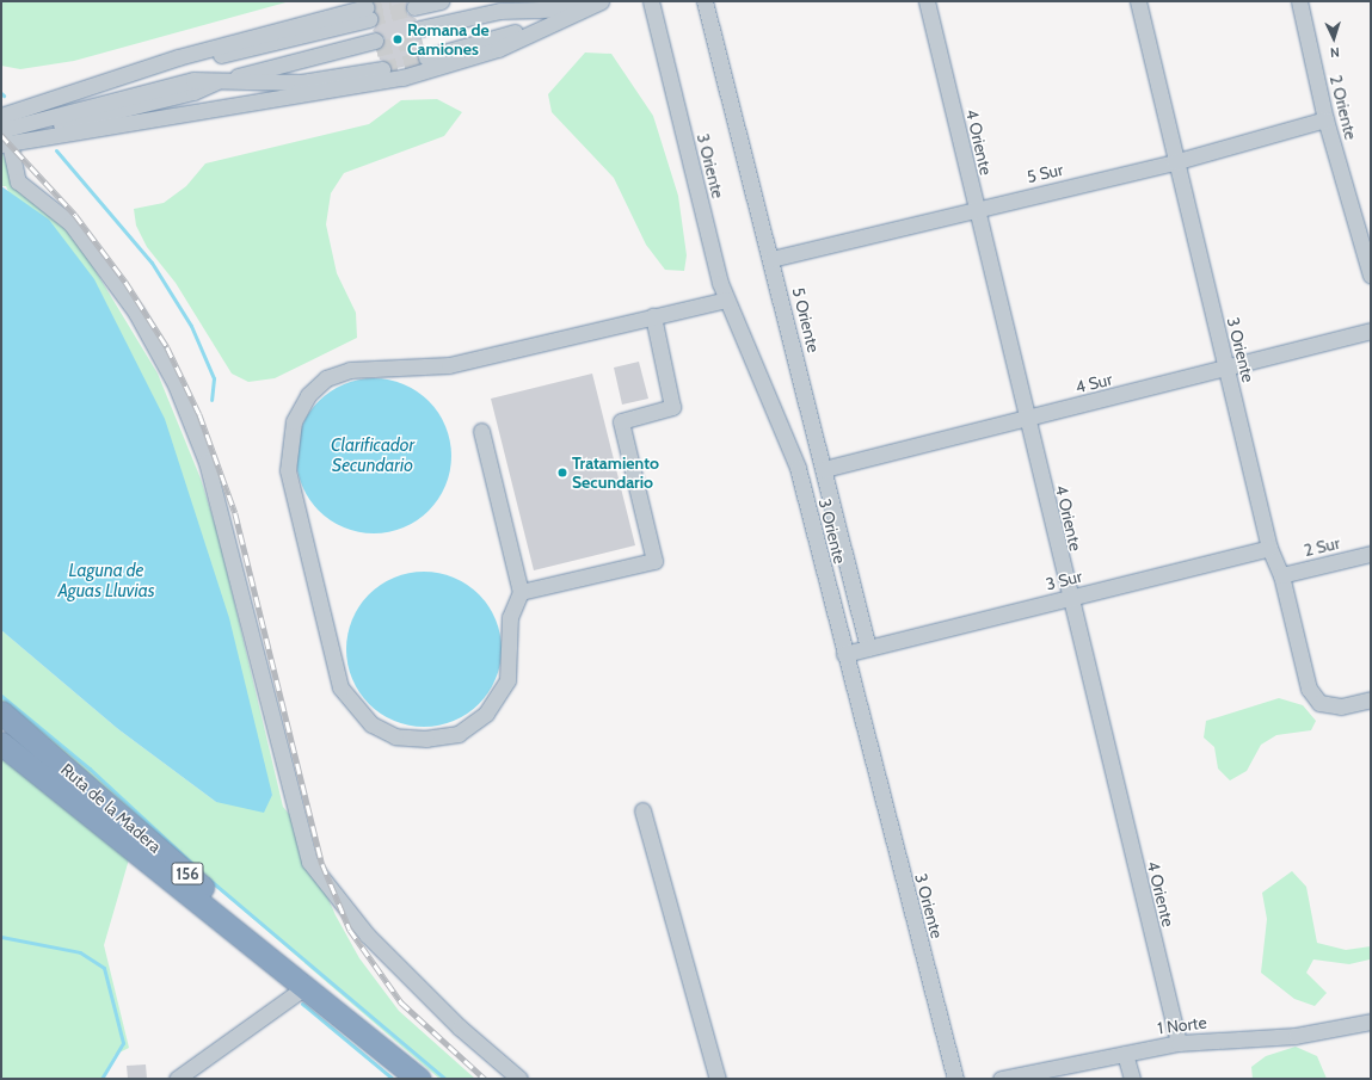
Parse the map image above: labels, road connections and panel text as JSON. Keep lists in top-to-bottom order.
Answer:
{
  "streets": {
    "highway": ["Ruta de la Madera", "156"],
    "lane": [
      "2 Oriente",
      "4 Oriente",
      "3 Oriente",
      "5 Sur",
      "5 Oriente",
      "4 Sur",
      "2 Sur",
      "3 Sur",
      "1 Norte"
    ]
  },
  "crossings": [
    ["2 Oriente", "5 Sur"],
    ["4 Oriente", "5 Sur"],
    ["4 Oriente", "4 Sur"],
    ["4 Oriente", "3 Sur"],
    ["4 Oriente", "1 Norte"],
    ["3 Oriente", "5 Sur"],
    ["3 Oriente", "4 Sur"],
    ["3 Oriente", "2 Sur"],
    ["3 Oriente", "3 Sur"],
    ["5 Sur", "5 Oriente"],
    ["5 Oriente", "4 Sur"],
    ["5 Oriente", "3 Sur"]
  ],
  "water": ["Clarificador Secundario", "Laguna de Aguas Lluvias"],
  "places": ["Romana de Camiones", "Tratamiento Secundario"],
  "north": "bottom"
}
